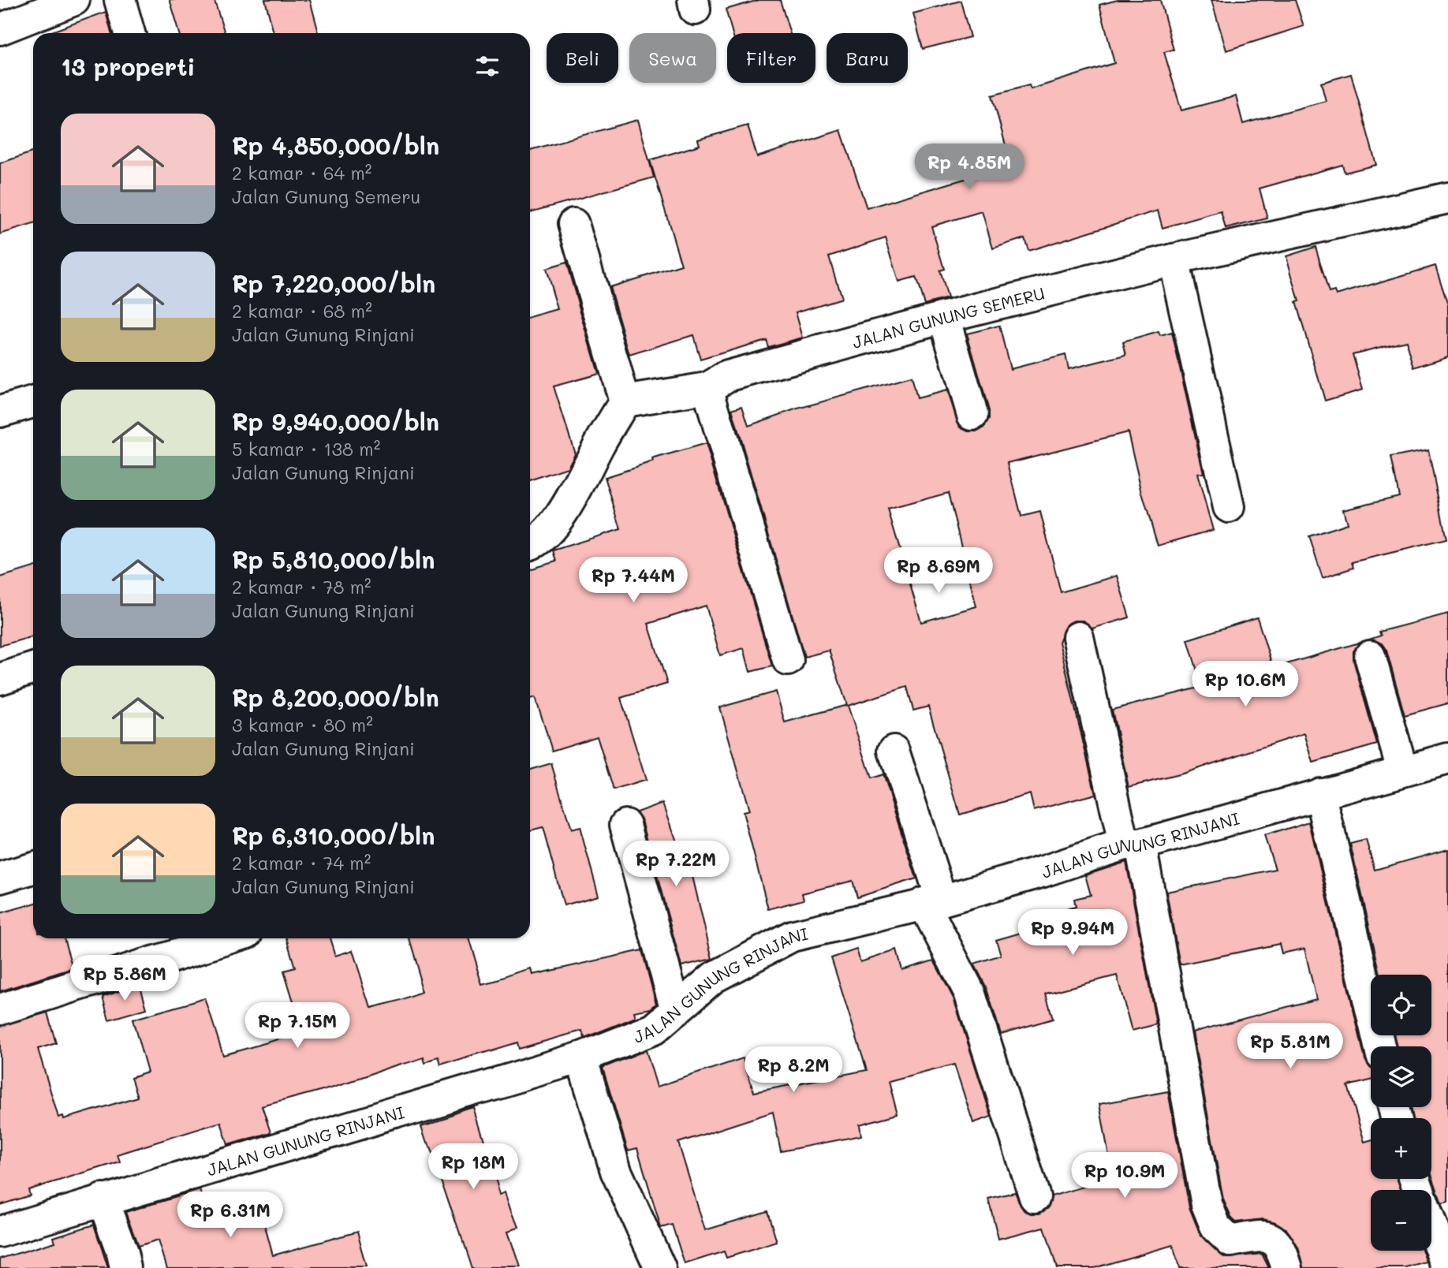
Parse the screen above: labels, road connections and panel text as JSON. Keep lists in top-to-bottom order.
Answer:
{
  "streets": {
    "street": ["JALAN GUNUNG SEMERU", "JALAN GUNUNG RINJANI"]
  },
  "page": {
    "chip": [
      "Beli",
      "Sewa",
      "Filter",
      "Baru"
    ],
    "heading": "13 properti",
    "list": [
      {
        "name": "Rp 4,850,000/bln",
        "note": "2 kamar · 64 m² · Jalan Gunung Semeru"
      },
      {
        "name": "Rp 7,220,000/bln",
        "note": "2 kamar · 68 m² · Jalan Gunung Rinjani"
      },
      {
        "name": "Rp 9,940,000/bln",
        "note": "5 kamar · 138 m² · Jalan Gunung Rinjani"
      },
      {
        "name": "Rp 5,810,000/bln",
        "note": "2 kamar · 78 m² · Jalan Gunung Rinjani"
      },
      {
        "name": "Rp 8,200,000/bln",
        "note": "3 kamar · 80 m² · Jalan Gunung Rinjani"
      },
      {
        "name": "Rp 6,310,000/bln",
        "note": "2 kamar · 74 m² · Jalan Gunung Rinjani"
      }
    ],
    "price": [
      "Rp 4.85M",
      "Rp 8.69M",
      "Rp 7.44M",
      "Rp 10.6M",
      "Rp 7.22M",
      "Rp 9.94M",
      "Rp 5.86M",
      "Rp 7.15M",
      "Rp 5.81M",
      "Rp 8.2M",
      "Rp 18M",
      "Rp 10.9M",
      "Rp 6.31M"
    ],
    "map_buttons": ["+", "−"]
  }
}
